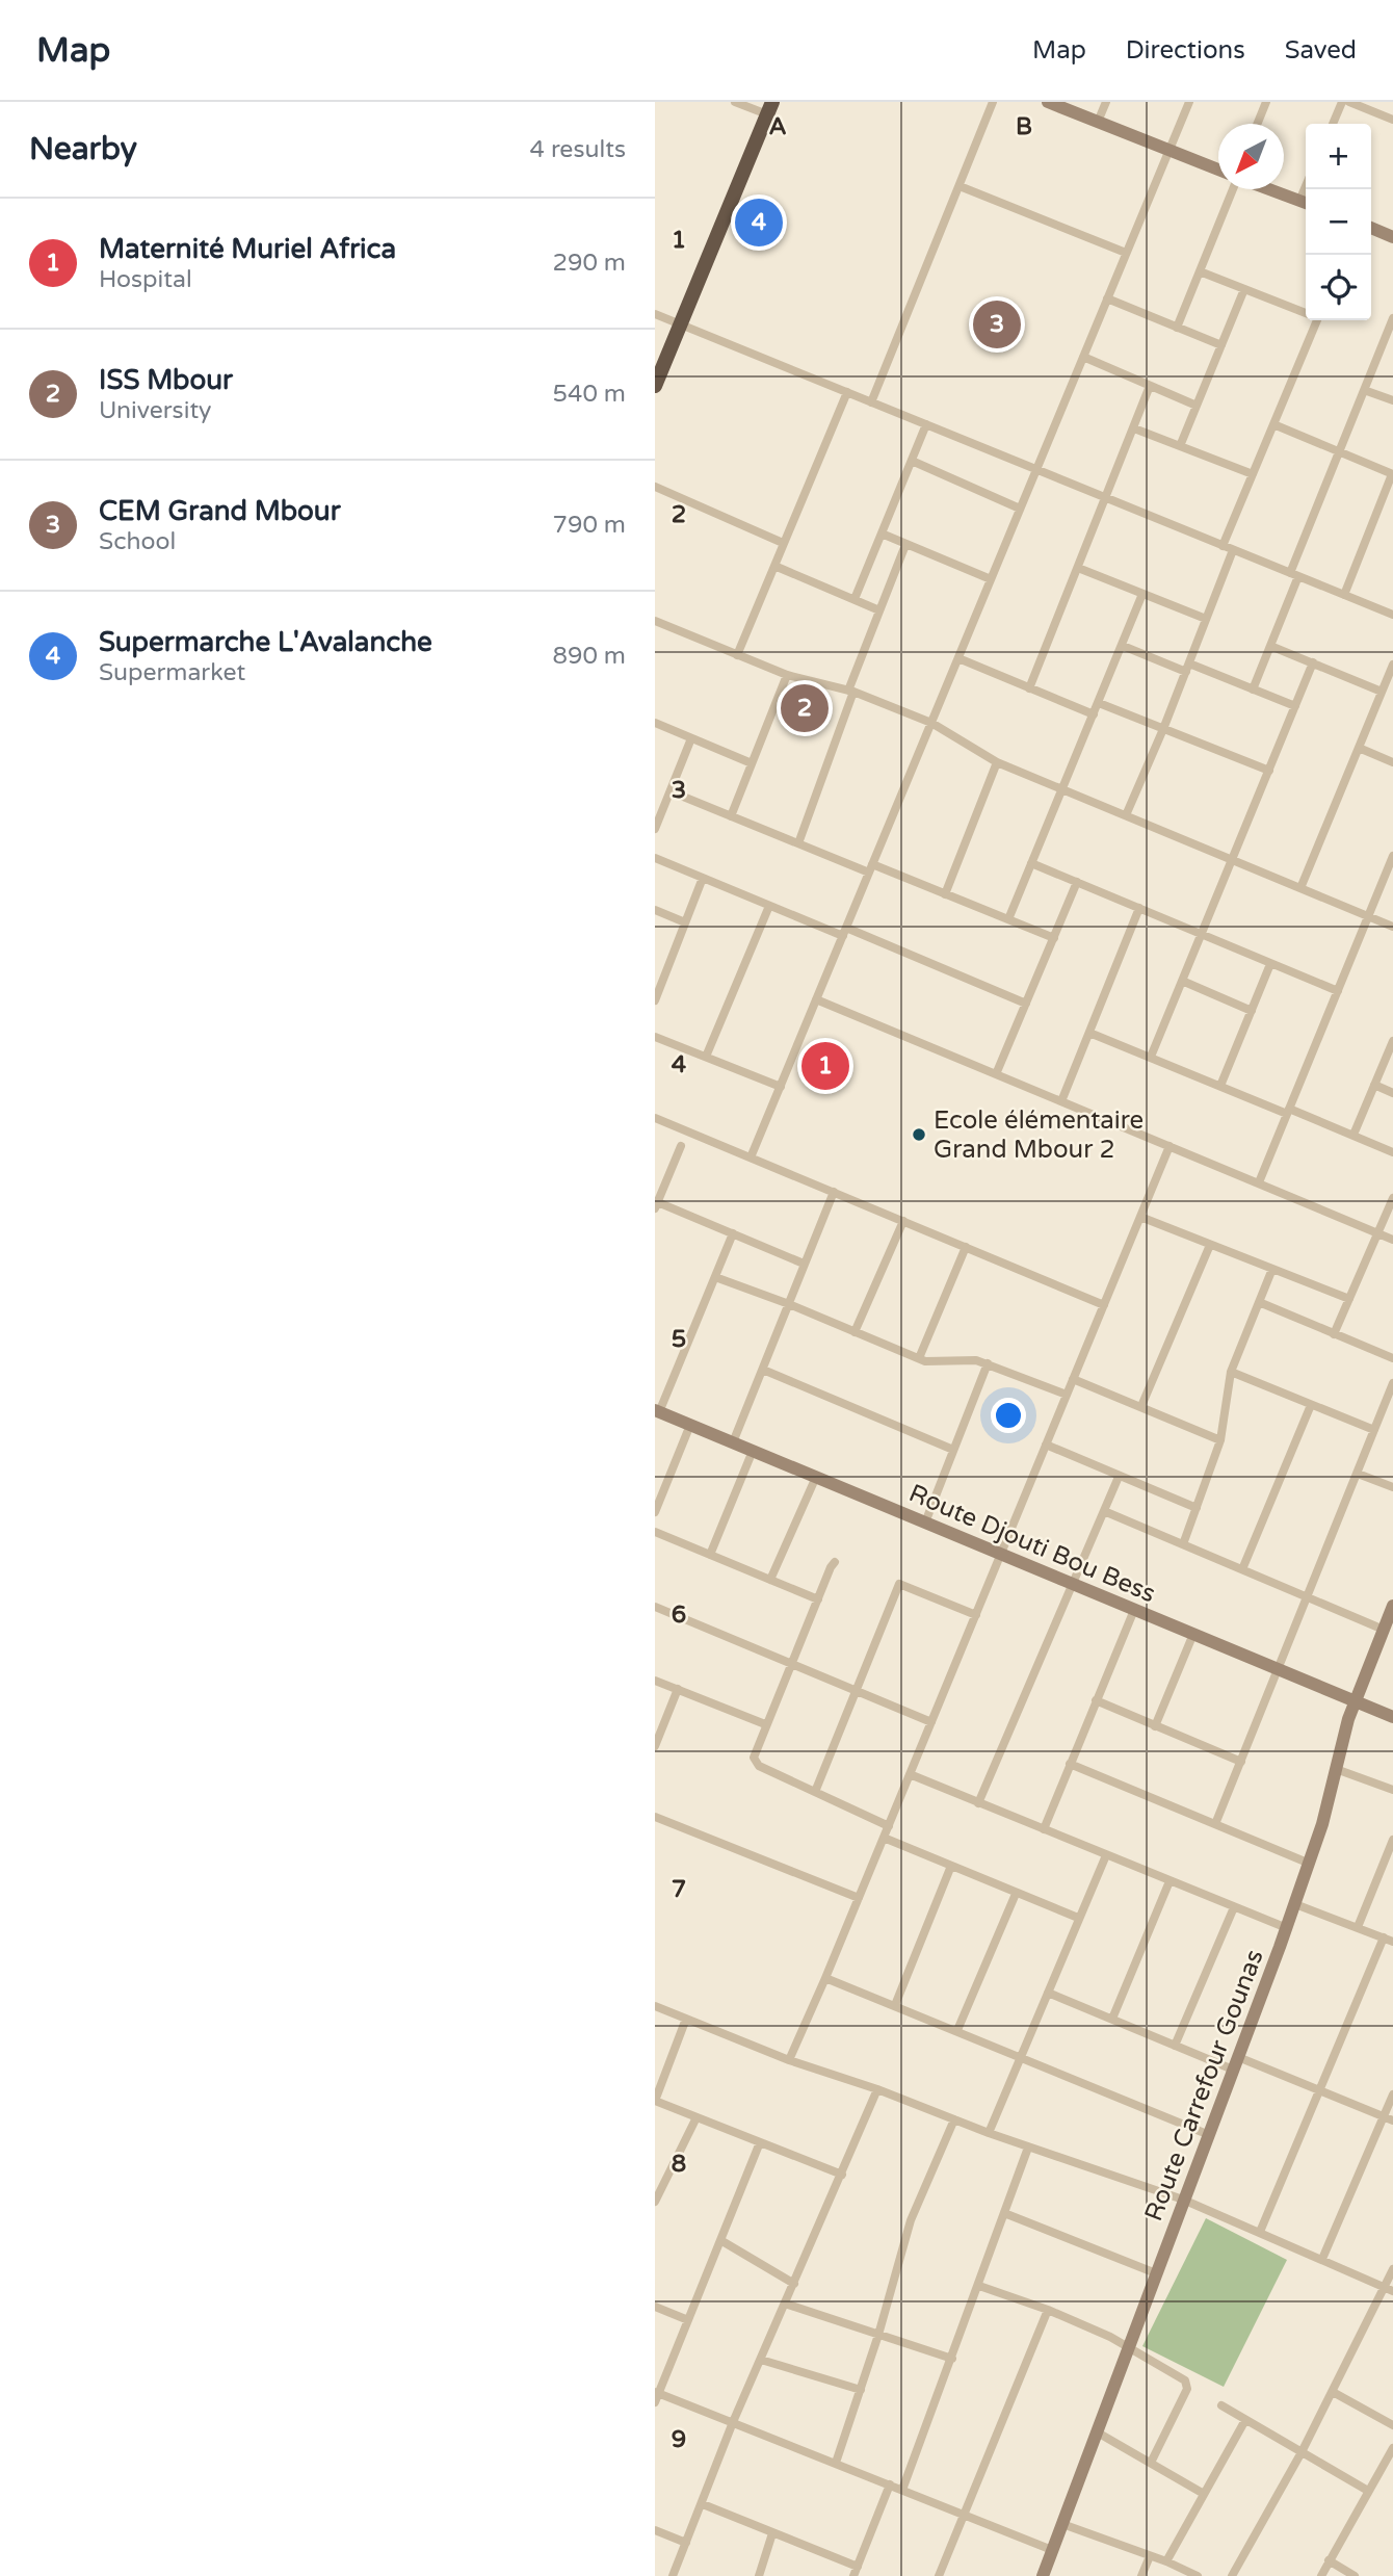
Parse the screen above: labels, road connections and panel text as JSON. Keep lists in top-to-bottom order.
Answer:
{
  "streets": {
    "main road": ["Route Djouti Bou Bess", "Route Carrefour Gounas"]
  },
  "crossings": [
    ["Route Djouti Bou Bess", "Route Carrefour Gounas"]
  ],
  "places": ["Ecole élémentaire Grand Mbour 2"],
  "north": "bottom left",
  "page": {
    "header": "Map",
    "nav": ["Map", "Directions", "Saved"],
    "heading": ["Nearby", "4 results"],
    "map_buttons": ["+", "−"],
    "pins": [
      "4",
      "3",
      "2",
      "1"
    ],
    "list": [
      {
        "mark": "1",
        "name": "Maternité Muriel Africa",
        "note": "Hospital",
        "value": "290 m"
      },
      {
        "mark": "2",
        "name": "ISS Mbour",
        "note": "University",
        "value": "540 m"
      },
      {
        "mark": "3",
        "name": "CEM Grand Mbour",
        "note": "School",
        "value": "790 m"
      },
      {
        "mark": "4",
        "name": "Supermarche L'Avalanche",
        "note": "Supermarket",
        "value": "890 m"
      }
    ]
  },
  "grid": {
    "columns": ["A", "B"],
    "rows": [
      "1",
      "2",
      "3",
      "4",
      "5",
      "6",
      "7",
      "8",
      "9"
    ]
  }
}
